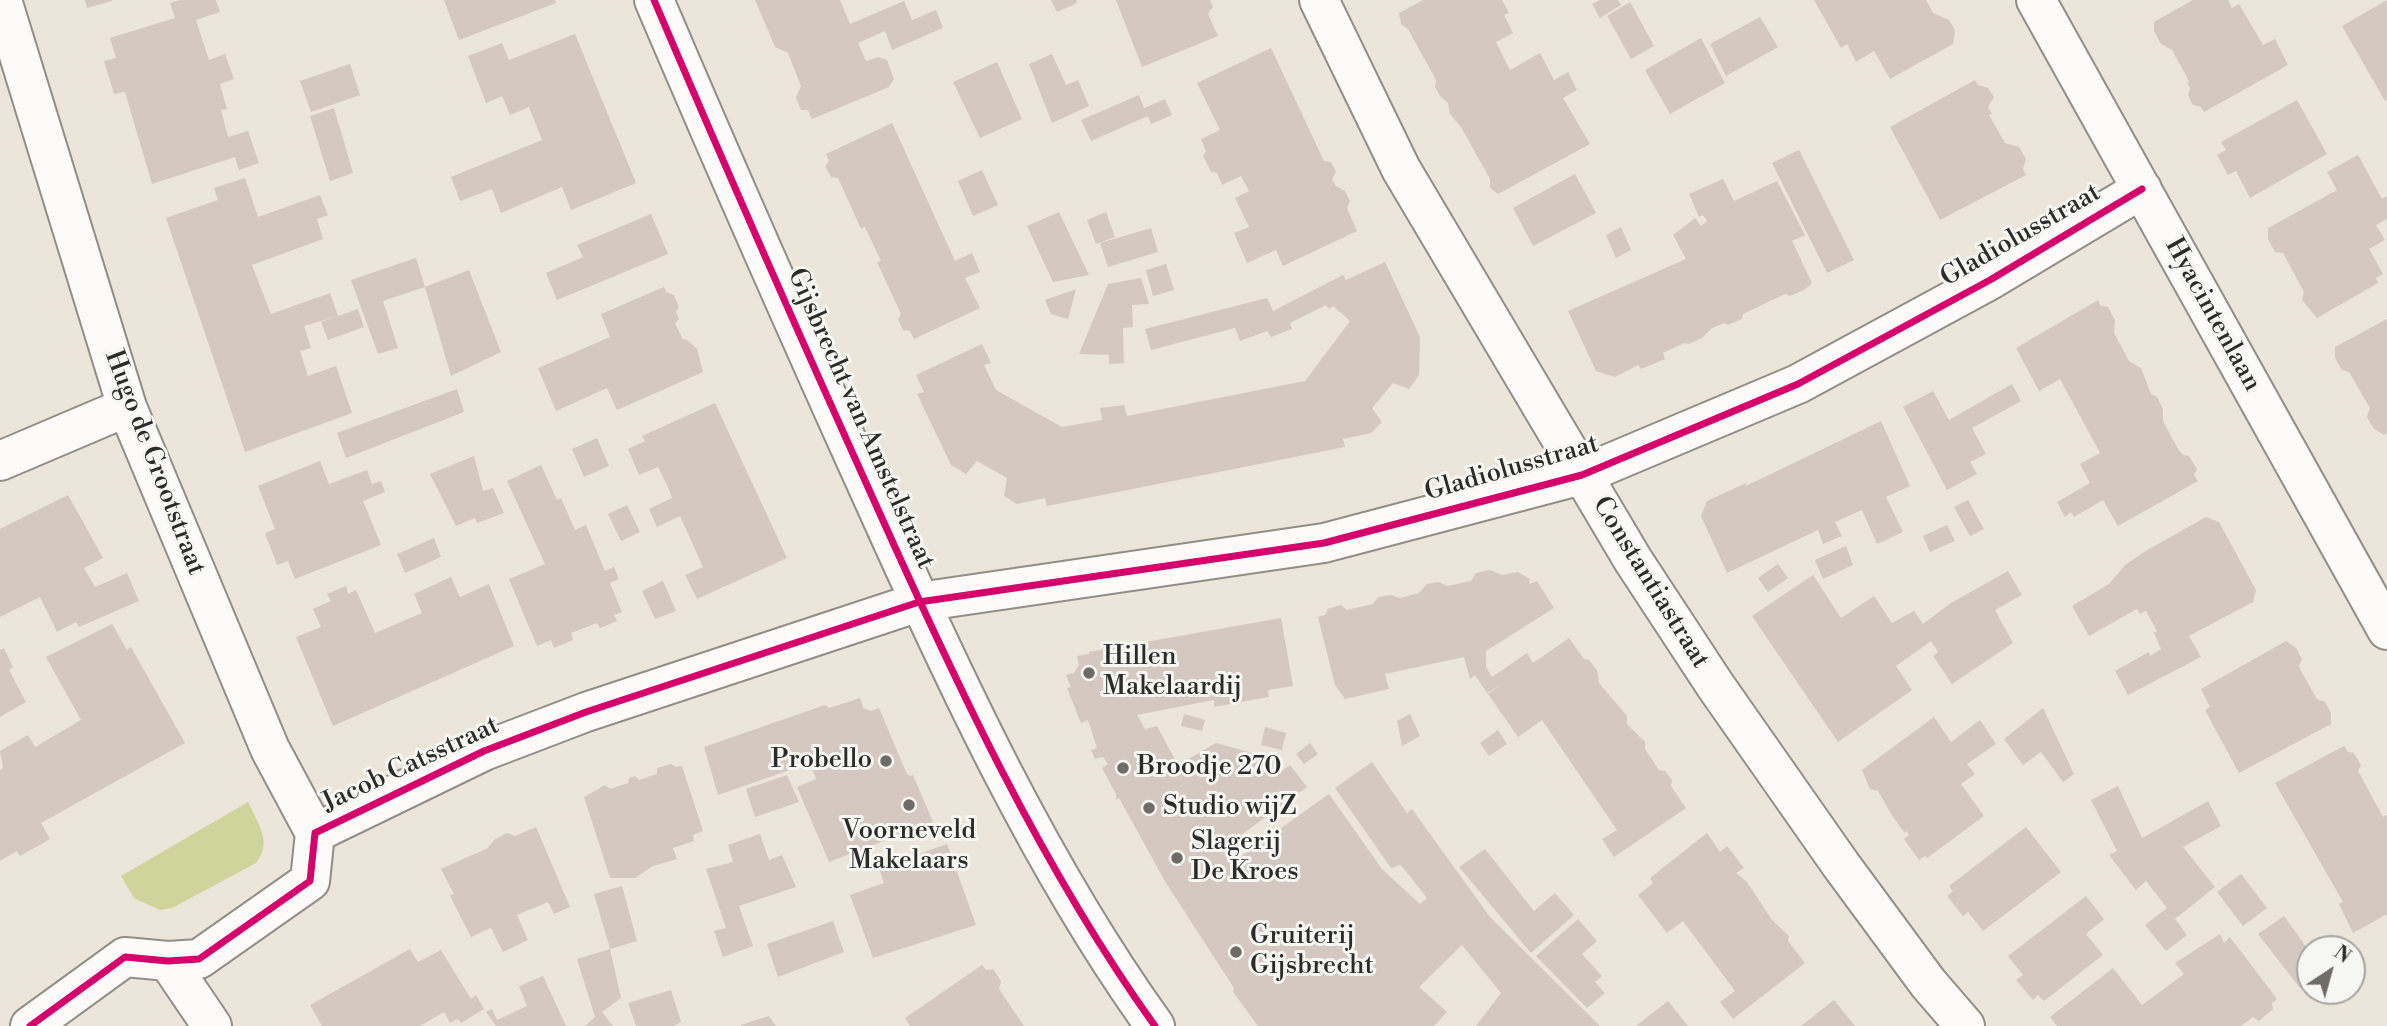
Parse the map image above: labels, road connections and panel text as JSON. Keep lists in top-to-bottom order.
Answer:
{
  "streets": {
    "street": [
      "Gladiolusstraat",
      "Hyacintenlaan",
      "Gijsbrecht van Amstelstraat",
      "Hugo de Grootstraat",
      "Constantiastraat",
      "Jacob Catsstraat"
    ]
  },
  "crossings": [
    ["Gladiolusstraat", "Hyacintenlaan"],
    ["Gladiolusstraat", "Gijsbrecht van Amstelstraat"],
    ["Gladiolusstraat", "Constantiastraat"],
    ["Gladiolusstraat", "Jacob Catsstraat"],
    ["Gijsbrecht van Amstelstraat", "Jacob Catsstraat"],
    ["Hugo de Grootstraat", "Jacob Catsstraat"]
  ],
  "places": [
    "Hillen Makelaardij",
    "Probello",
    "Broodje 270",
    "Voorneveld Makelaars",
    "Studio wijZ",
    "Slagerij De Kroes",
    "Gruiterij Gijsbrecht"
  ],
  "north": "top right"
}
